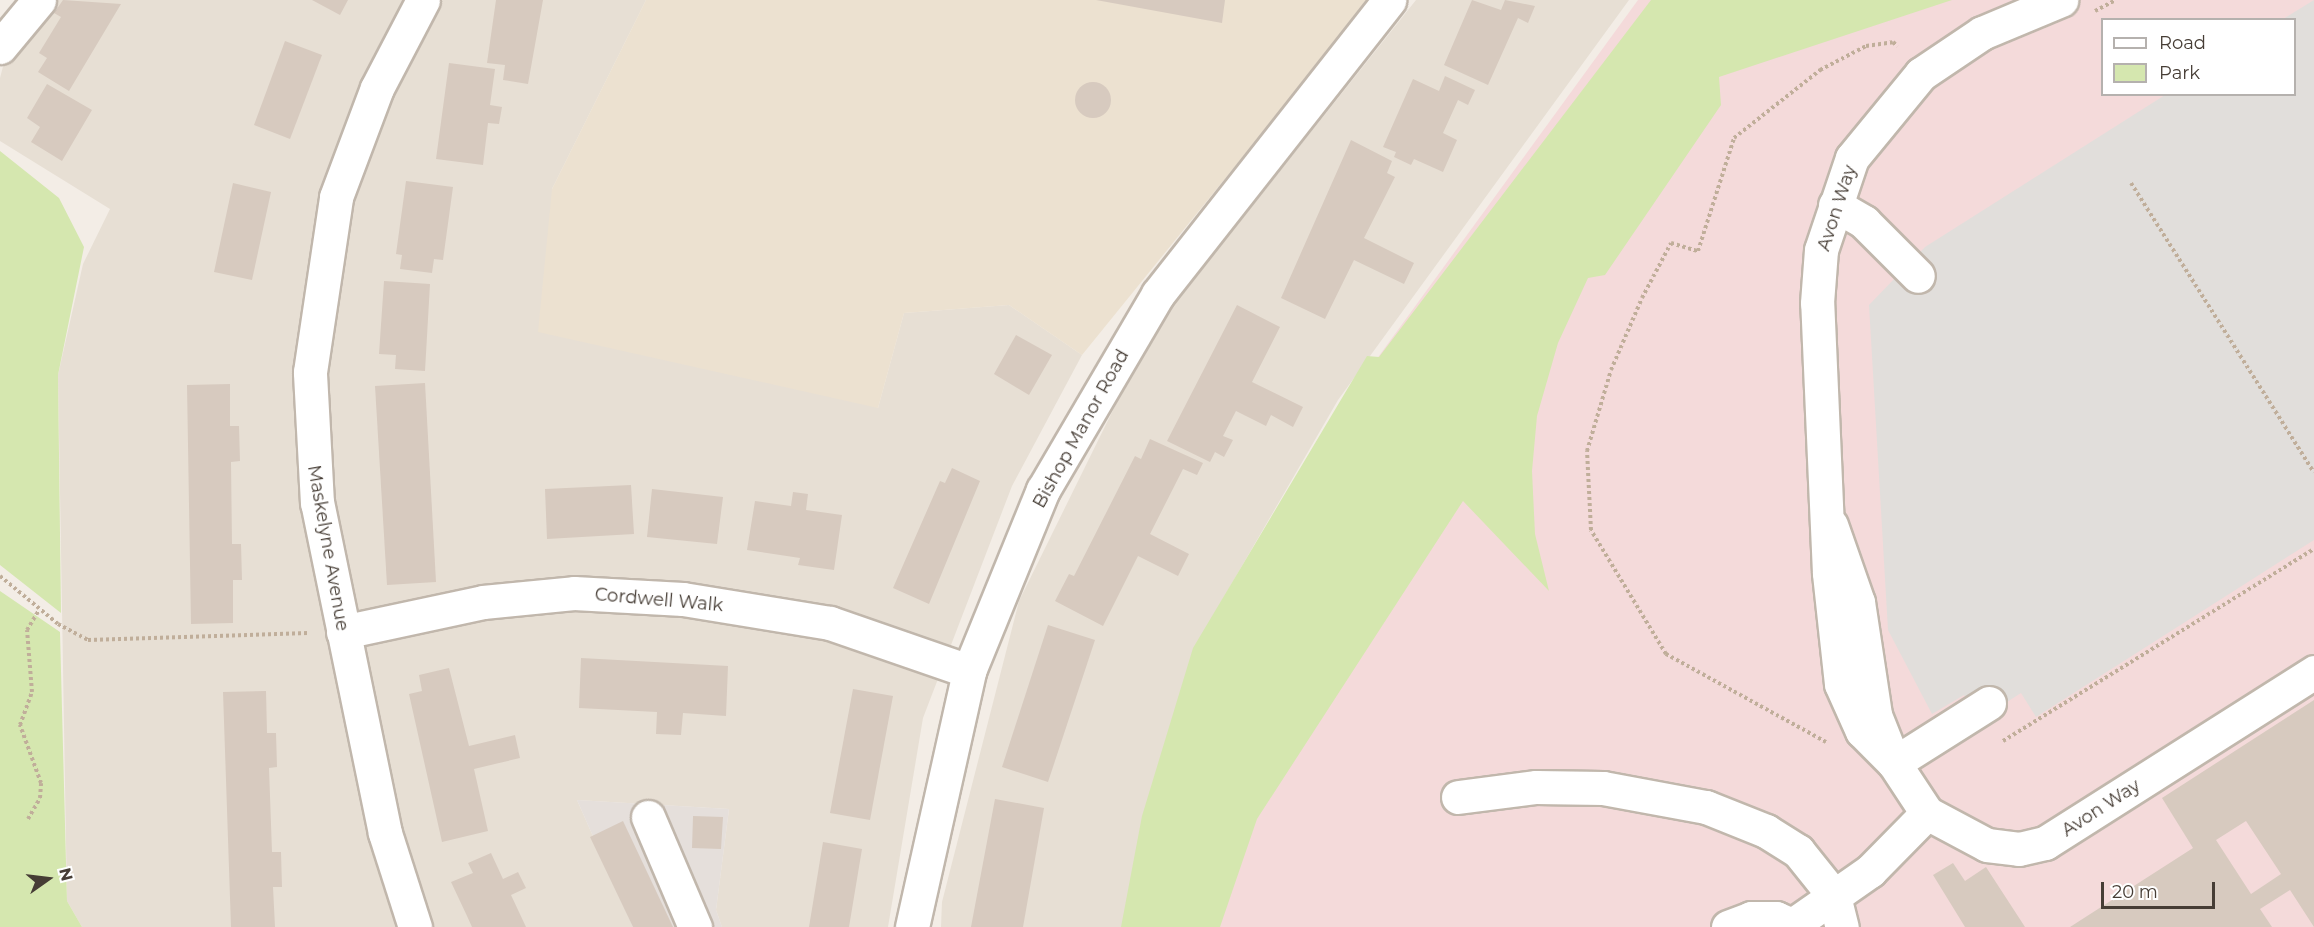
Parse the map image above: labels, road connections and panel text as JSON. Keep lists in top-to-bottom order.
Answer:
{
  "streets": {
    "street": [
      "Avon Way",
      "Bishop Manor Road",
      "Maskelyne Avenue",
      "Cordwell Walk"
    ]
  },
  "crossings": [
    ["Bishop Manor Road", "Cordwell Walk"],
    ["Maskelyne Avenue", "Cordwell Walk"]
  ],
  "legend": ["Road", "Park"],
  "scale_bar": "20 m",
  "north": "right"
}
